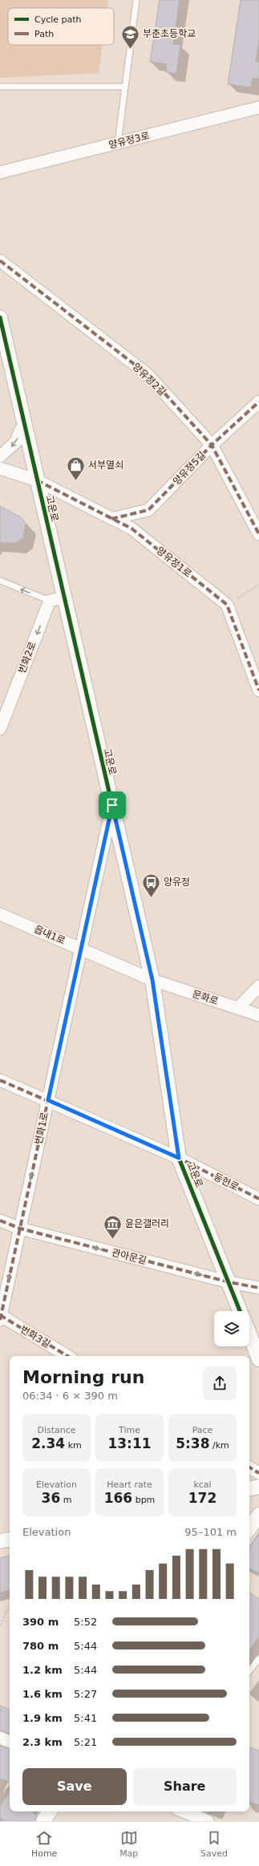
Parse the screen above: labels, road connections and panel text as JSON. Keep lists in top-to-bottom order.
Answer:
{
  "streets": {
    "street": [
      "양유정3로",
      "양유정2길",
      "양유정5길",
      "고운로",
      "양유정1로",
      "번화2로",
      "읍내1로",
      "문화로",
      "번화1로",
      "동헌로",
      "관아문길",
      "번화3길"
    ]
  },
  "crossings": [
    ["양유정2길", "양유정5길"],
    ["양유정5길", "양유정1로"],
    ["고운로", "양유정1로"],
    ["고운로", "읍내1로"],
    ["고운로", "문화로"],
    ["고운로", "번화1로"],
    ["고운로", "동헌로"],
    ["고운로", "관아문길"],
    ["읍내1로", "문화로"],
    ["읍내1로", "번화1로"],
    ["번화1로", "동헌로"],
    ["번화1로", "관아문길"],
    ["번화1로", "번화3길"]
  ],
  "one_way": ["번화2로", "번화1로", "관아문길"],
  "places": {
    "school or university": ["부춘초등학교"],
    "shop": ["서부열쇠"],
    "bus stop": ["양유정"],
    "museum": ["윤은갤러리"]
  },
  "legend": ["Cycle path", "Path"],
  "page": {
    "heading": ["Morning run", "06:34 · 6 × 390 m"],
    "stats": [
      ["Distance", "2.34 km"],
      ["Time", "13:11"],
      ["Pace", "5:38 /km"],
      ["Elevation", "36 m"],
      ["Heart rate", "166 bpm"],
      ["kcal", "172"]
    ],
    "chart": ["Elevation", "95–101 m"],
    "list": [
      {
        "name": "390 m",
        "note": "5:52"
      },
      {
        "name": "780 m",
        "note": "5:44"
      },
      {
        "name": "1.2 km",
        "note": "5:44"
      },
      {
        "name": "1.6 km",
        "note": "5:27"
      },
      {
        "name": "1.9 km",
        "note": "5:41"
      },
      {
        "name": "2.3 km",
        "note": "5:21"
      }
    ],
    "buttons": ["Save", "Share"],
    "tabs": ["Home", "Map", "Saved"]
  }
}
